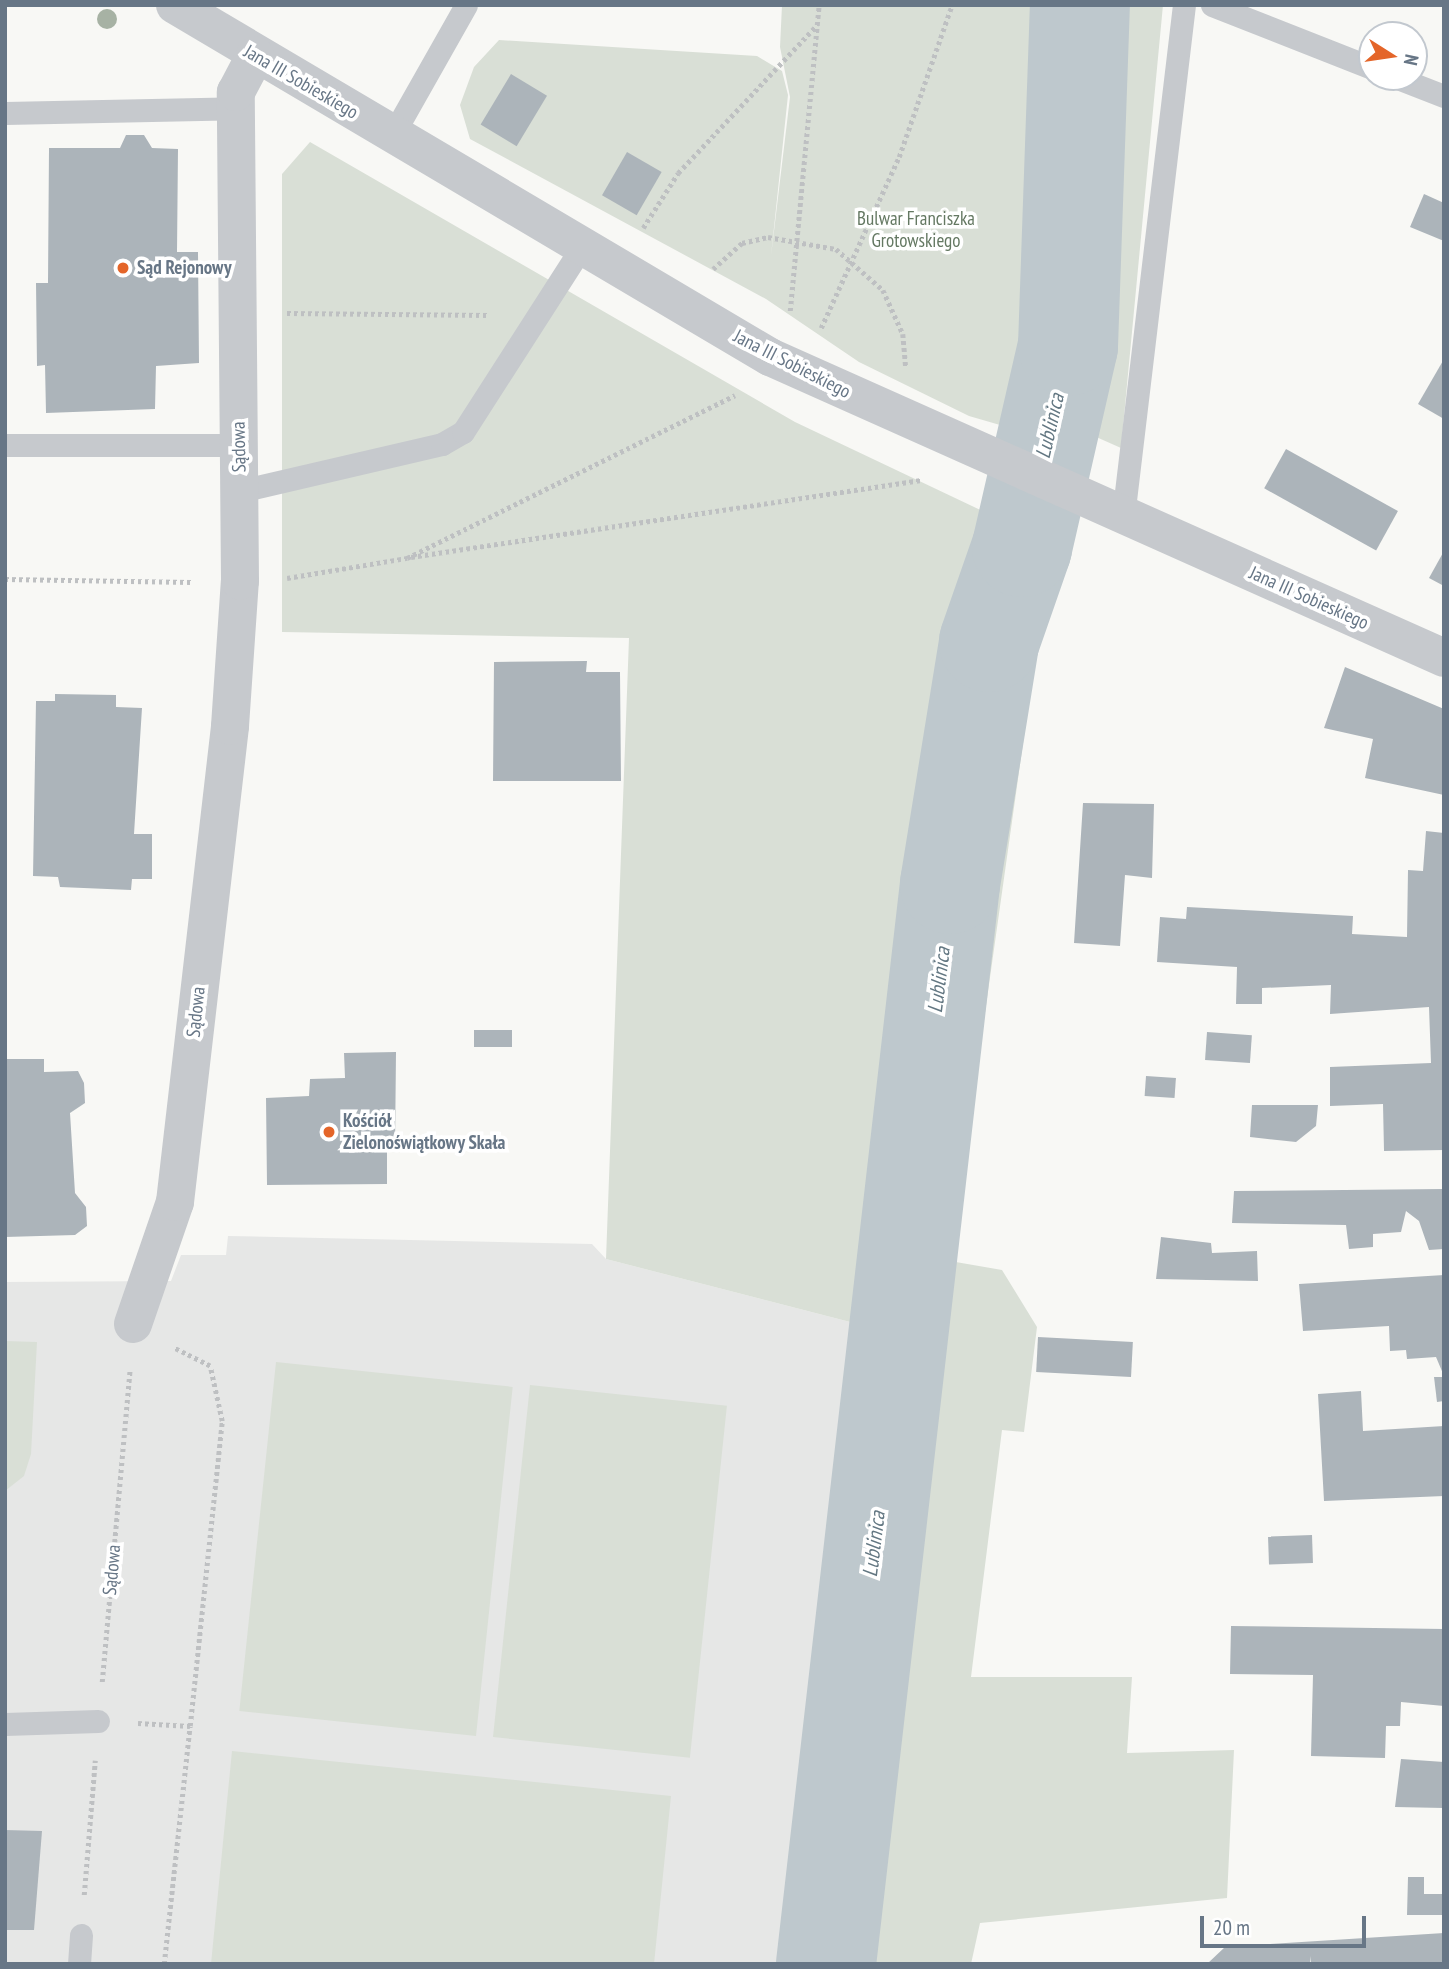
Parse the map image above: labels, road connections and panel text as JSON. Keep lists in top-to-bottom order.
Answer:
{
  "streets": {
    "street": ["Jana III Sobieskiego", "Sądowa"]
  },
  "crossings": [
    ["Jana III Sobieskiego", "Sądowa"]
  ],
  "water": ["Lublinica"],
  "parks": ["Bulwar Franciszka Grotowskiego"],
  "places": ["Sąd Rejonowy", "Kościół Zielonoświątkowy Skała"],
  "scale_bar": "20 m",
  "north": "right"
}
